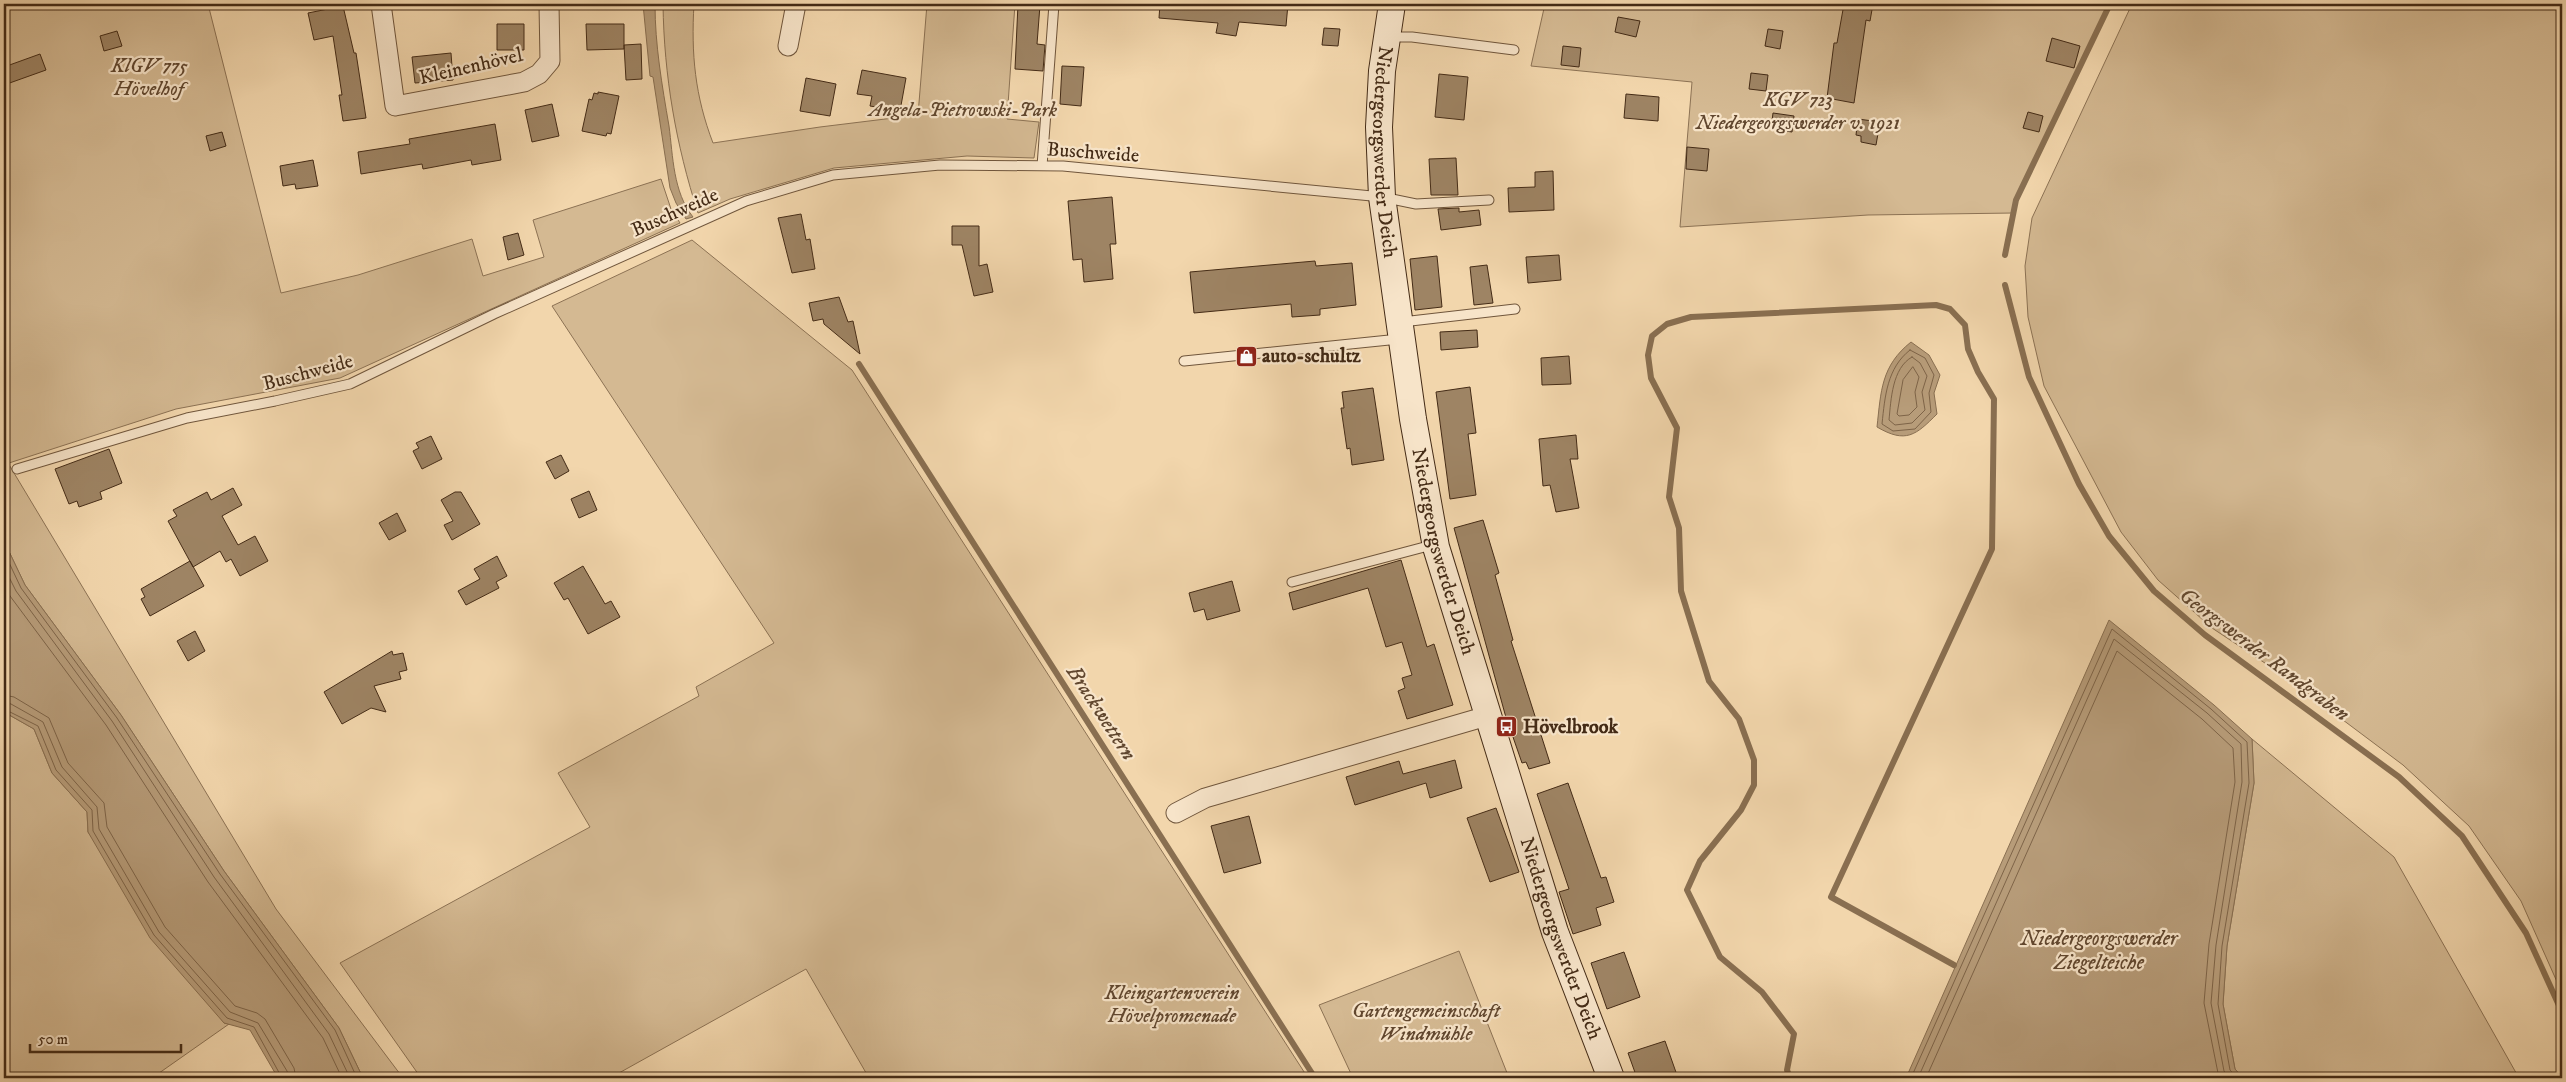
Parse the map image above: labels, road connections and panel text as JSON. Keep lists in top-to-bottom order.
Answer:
{
  "streets": {
    "street": ["Kleinenhövel", "Niedergeorgswerder Deich"],
    "lane": ["Buschweide"]
  },
  "crossings": [
    ["Niedergeorgswerder Deich", "Buschweide"]
  ],
  "water": ["Georgswerder Randgraben", "Brackwettern", "Niedergeorgswerder Ziegelteiche"],
  "parks": [
    "KlGV 775 Hövelhof",
    "KGV 723 Niedergeorgswerder v. 1921",
    "Angela-Pietrowski-Park",
    "Kleingartenverein Hövelpromenade",
    "Gartengemeinschaft Windmühle"
  ],
  "places": {
    "shop": ["auto-schultz"],
    "bus stop": ["Hövelbrook"]
  },
  "scale_bar": "50 m"
}
